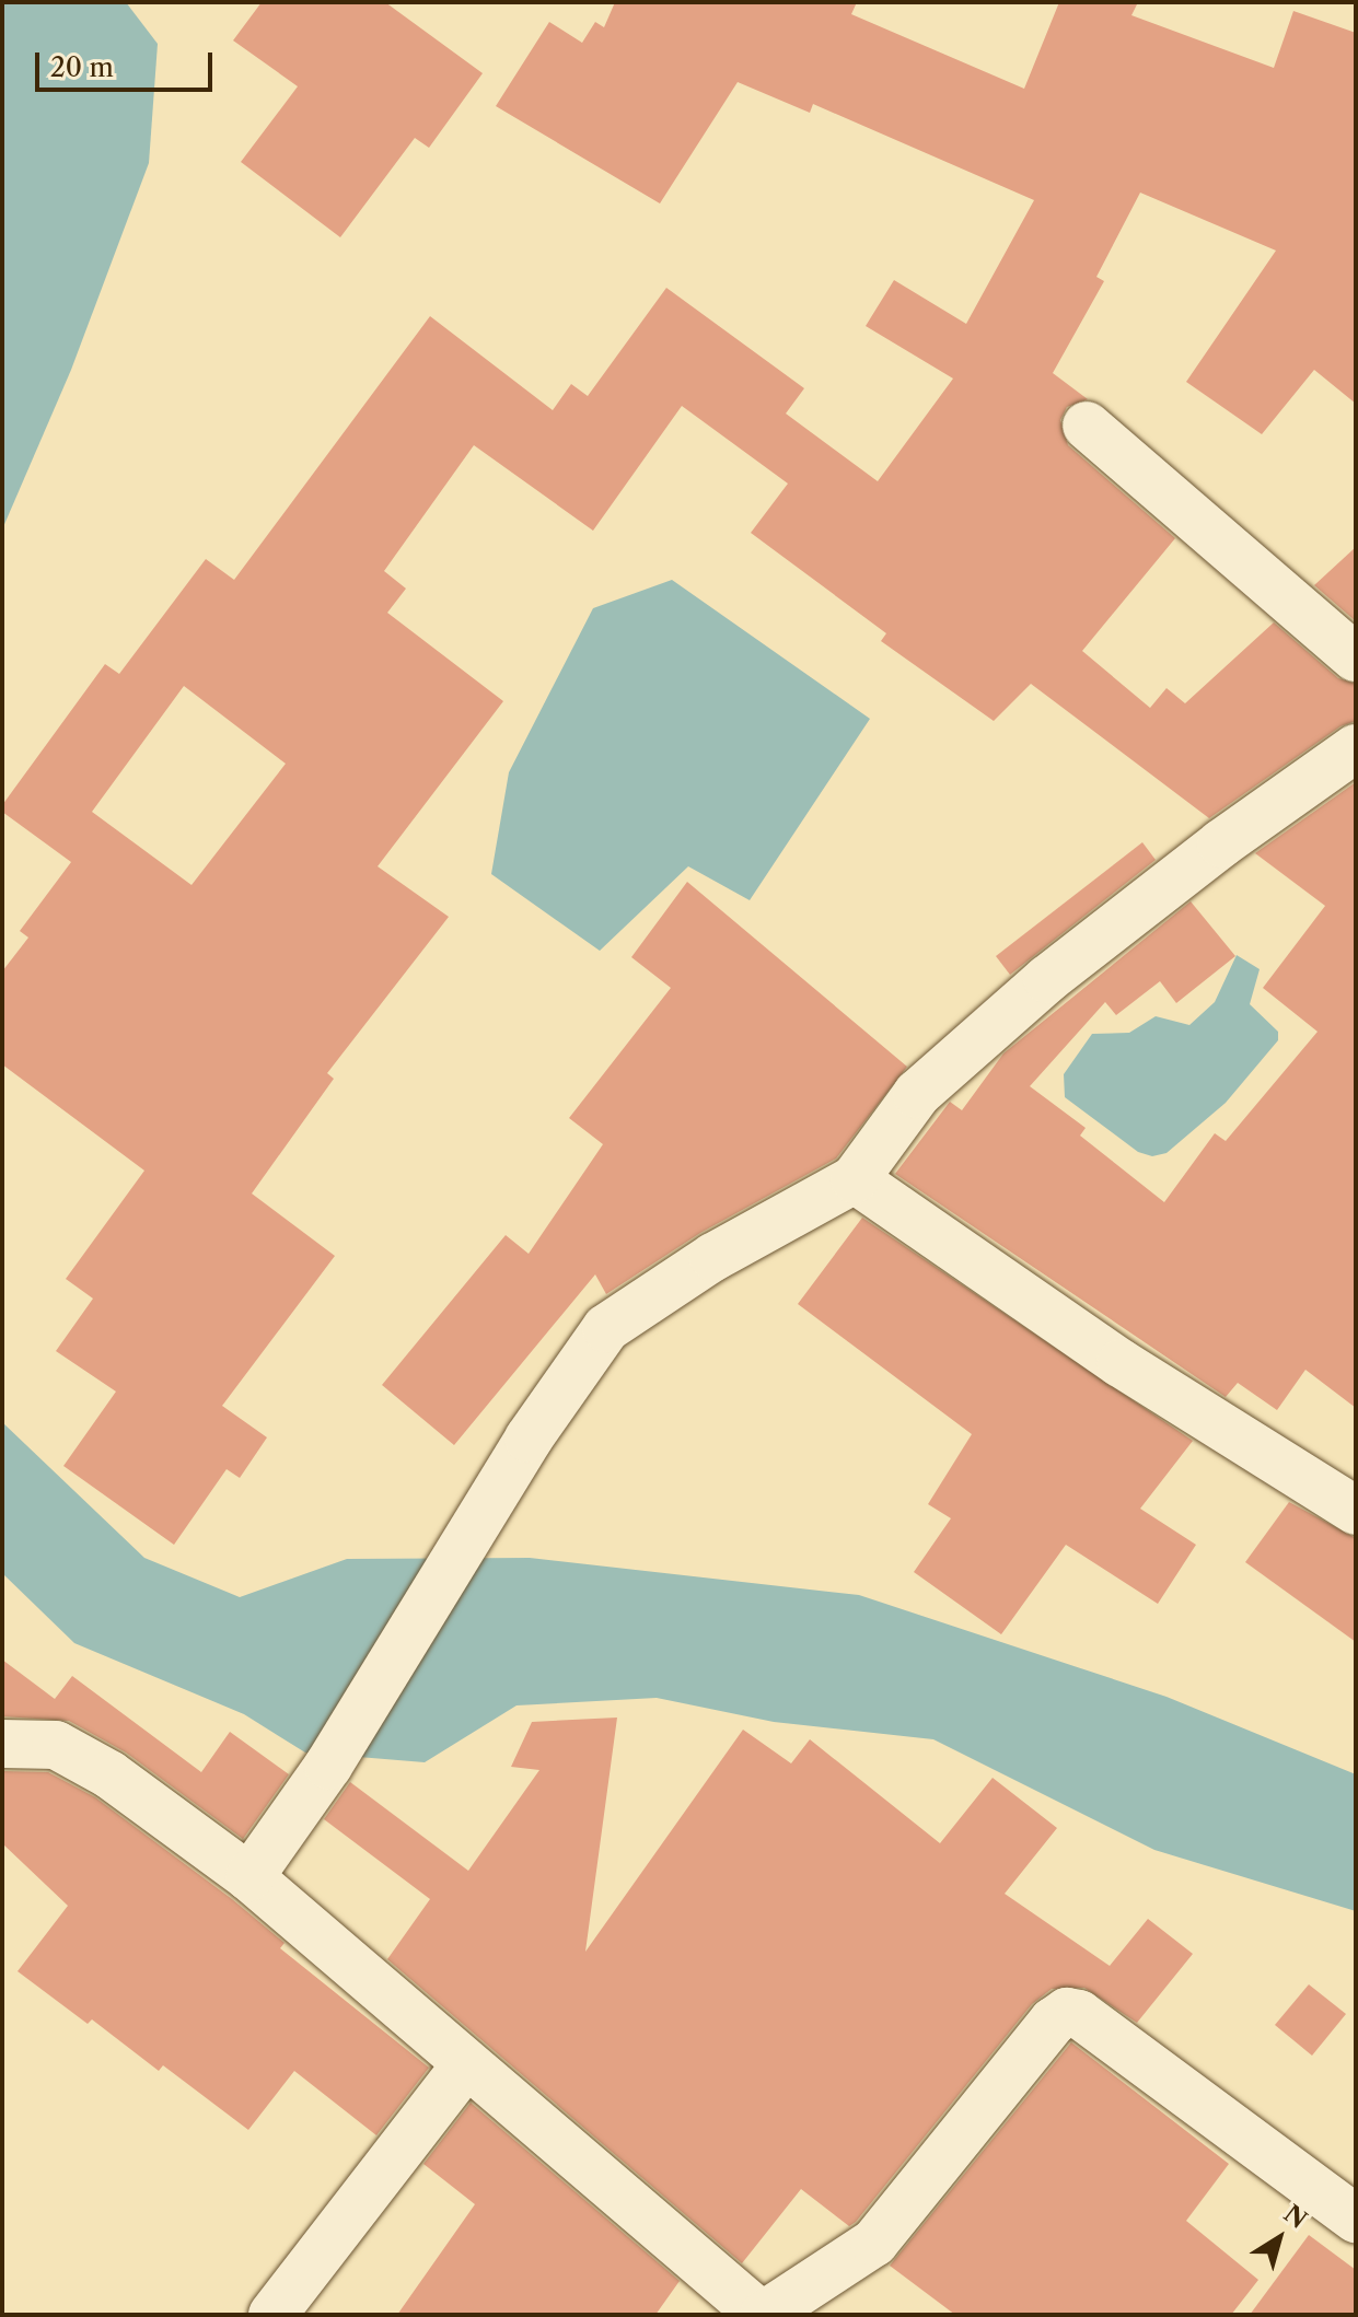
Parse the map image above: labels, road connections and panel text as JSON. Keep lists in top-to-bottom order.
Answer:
{
  "scale_bar": "20 m",
  "north": "top right"
}
